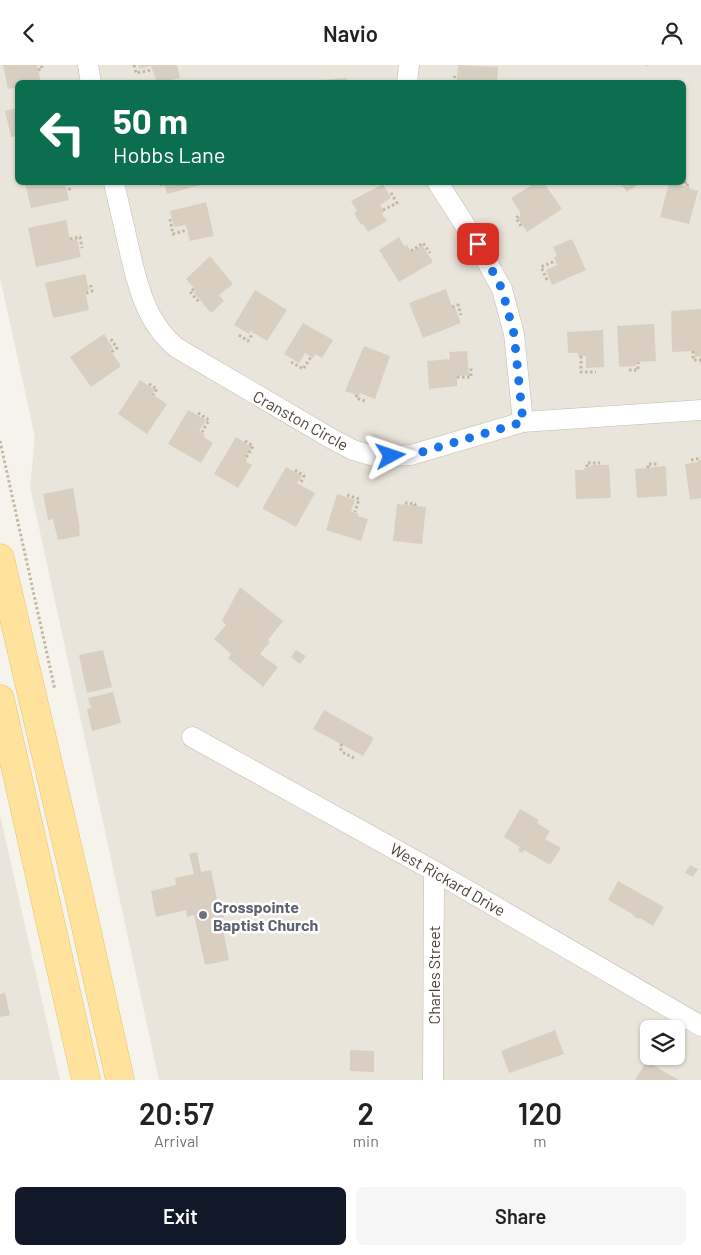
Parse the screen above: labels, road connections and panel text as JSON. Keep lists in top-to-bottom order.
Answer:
{
  "streets": {
    "street": ["Cranston Circle", "West Rickard Drive", "Charles Street"]
  },
  "crossings": [
    ["West Rickard Drive", "Charles Street"]
  ],
  "places": ["Crosspointe Baptist Church"],
  "page": {
    "header": "Navio",
    "turn": ["50 m", "Hobbs Lane"],
    "eta": [
      "20:57",
      "Arrival",
      "2",
      "min",
      "120",
      "m"
    ],
    "buttons": ["Exit", "Share"]
  }
}
